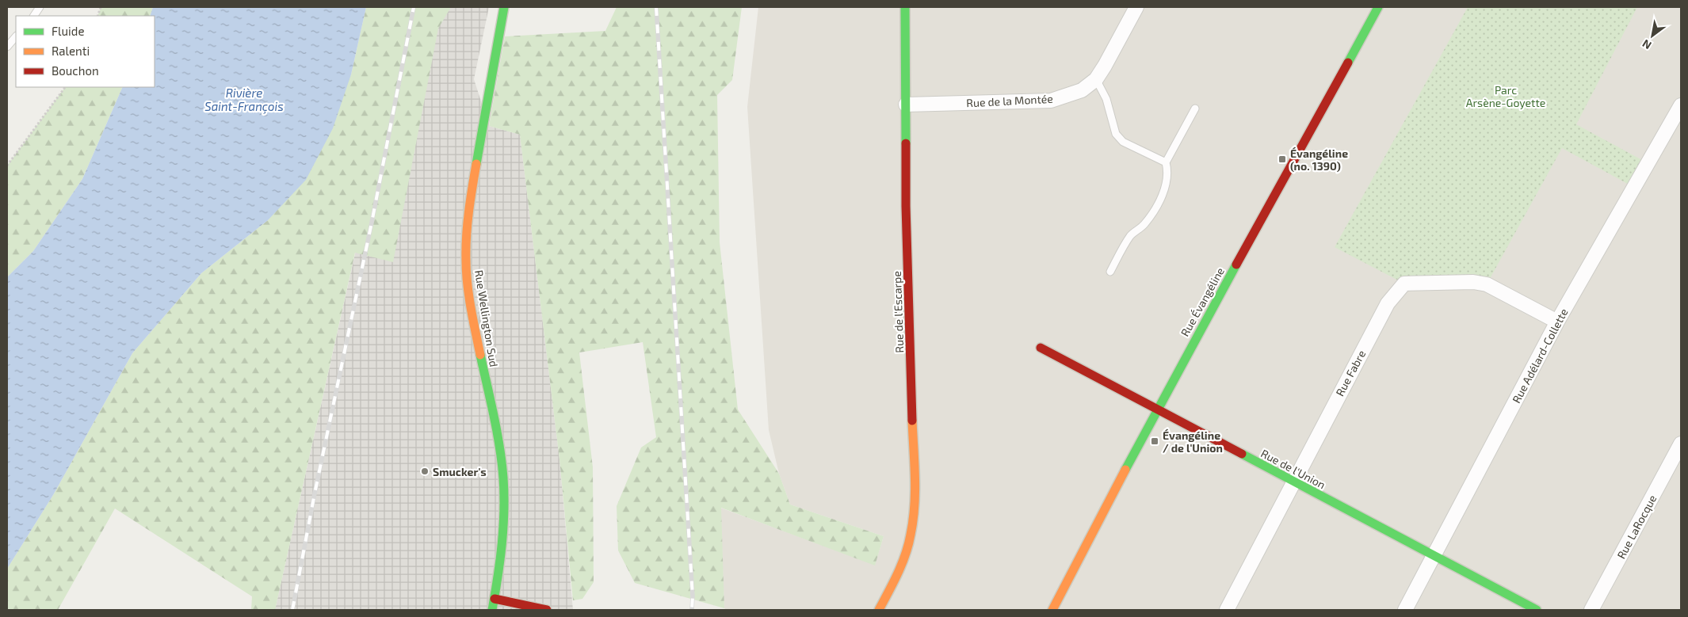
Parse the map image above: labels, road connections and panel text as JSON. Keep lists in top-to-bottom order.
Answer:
{
  "streets": {
    "street": [
      "Rue de la Montée",
      "Rue Évangéline",
      "Rue de l'Escarpe",
      "Rue Wellington Sud",
      "Rue Adélard-Collette",
      "Rue Fabre",
      "Rue de l'Union",
      "Rue LaRocque"
    ]
  },
  "crossings": [
    ["Rue de la Montée", "Rue de l'Escarpe"],
    ["Rue Évangéline", "Rue de l'Union"],
    ["Rue Adélard-Collette", "Rue Fabre"],
    ["Rue Adélard-Collette", "Rue de l'Union"],
    ["Rue Fabre", "Rue de l'Union"]
  ],
  "water": ["Rivière Saint-François"],
  "parks": ["Parc Arsène-Goyette"],
  "places": {
    "transit": ["Évangéline (no. 1390)", "Évangéline / de l'Union"],
    "other": ["Smucker's"]
  },
  "legend": ["Fluide", "Ralenti", "Bouchon"],
  "north": "bottom left"
}
